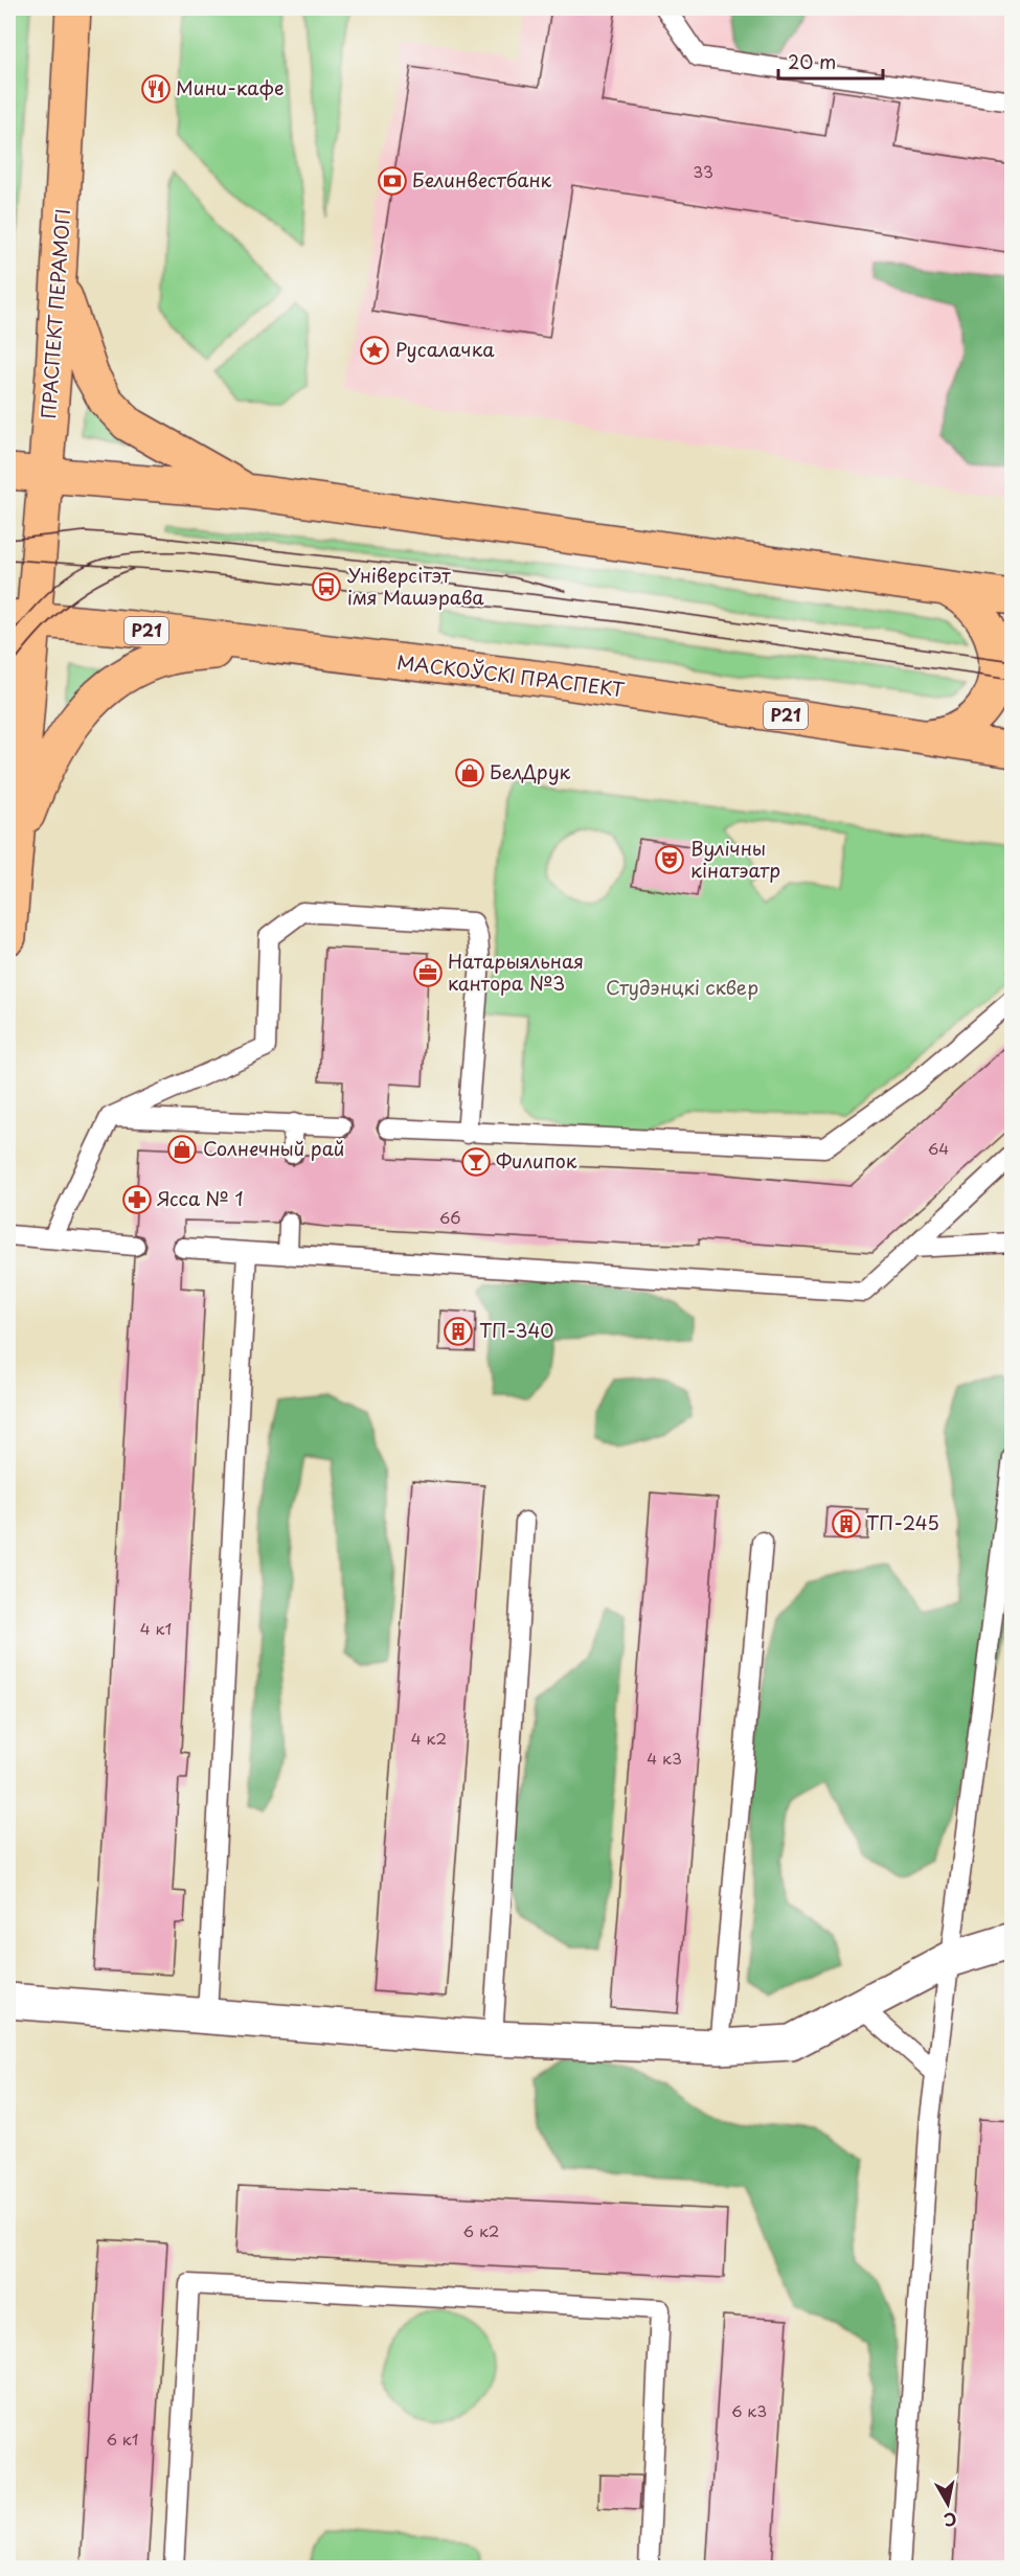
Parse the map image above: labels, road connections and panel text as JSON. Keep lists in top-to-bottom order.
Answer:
{
  "streets": {
    "main road": ["ПРАСПЕКТ ПЕРАМОГІ", "Р21", "МАСКОЎСКІ ПРАСПЕКТ"]
  },
  "crossings": [
    ["ПРАСПЕКТ ПЕРАМОГІ", "МАСКОЎСКІ ПРАСПЕКТ"]
  ],
  "parks": ["Студэнцкі сквер"],
  "places": {
    "restaurant": ["Мини-кафе"],
    "bank": ["Белинвестбанк"],
    "place": ["Русалачка"],
    "bus stop": ["Універсітэт імя Машэрава"],
    "shop": ["БелДрук", "Солнечный рай"],
    "theatre": ["Вулічны кінатэатр"],
    "office": ["Натарыяльная кантора №3"],
    "bar": ["Филипок"],
    "pharmacy": ["Ясса № 1"],
    "building": ["ТП-340", "ТП-245"]
  },
  "house_numbers": [
    "33",
    "64",
    "66",
    "4 к1",
    "4 к2",
    "4 к3",
    "6 к2",
    "6 к3",
    "6 к1"
  ],
  "scale_bar": "20 m",
  "north": "bottom"
}
